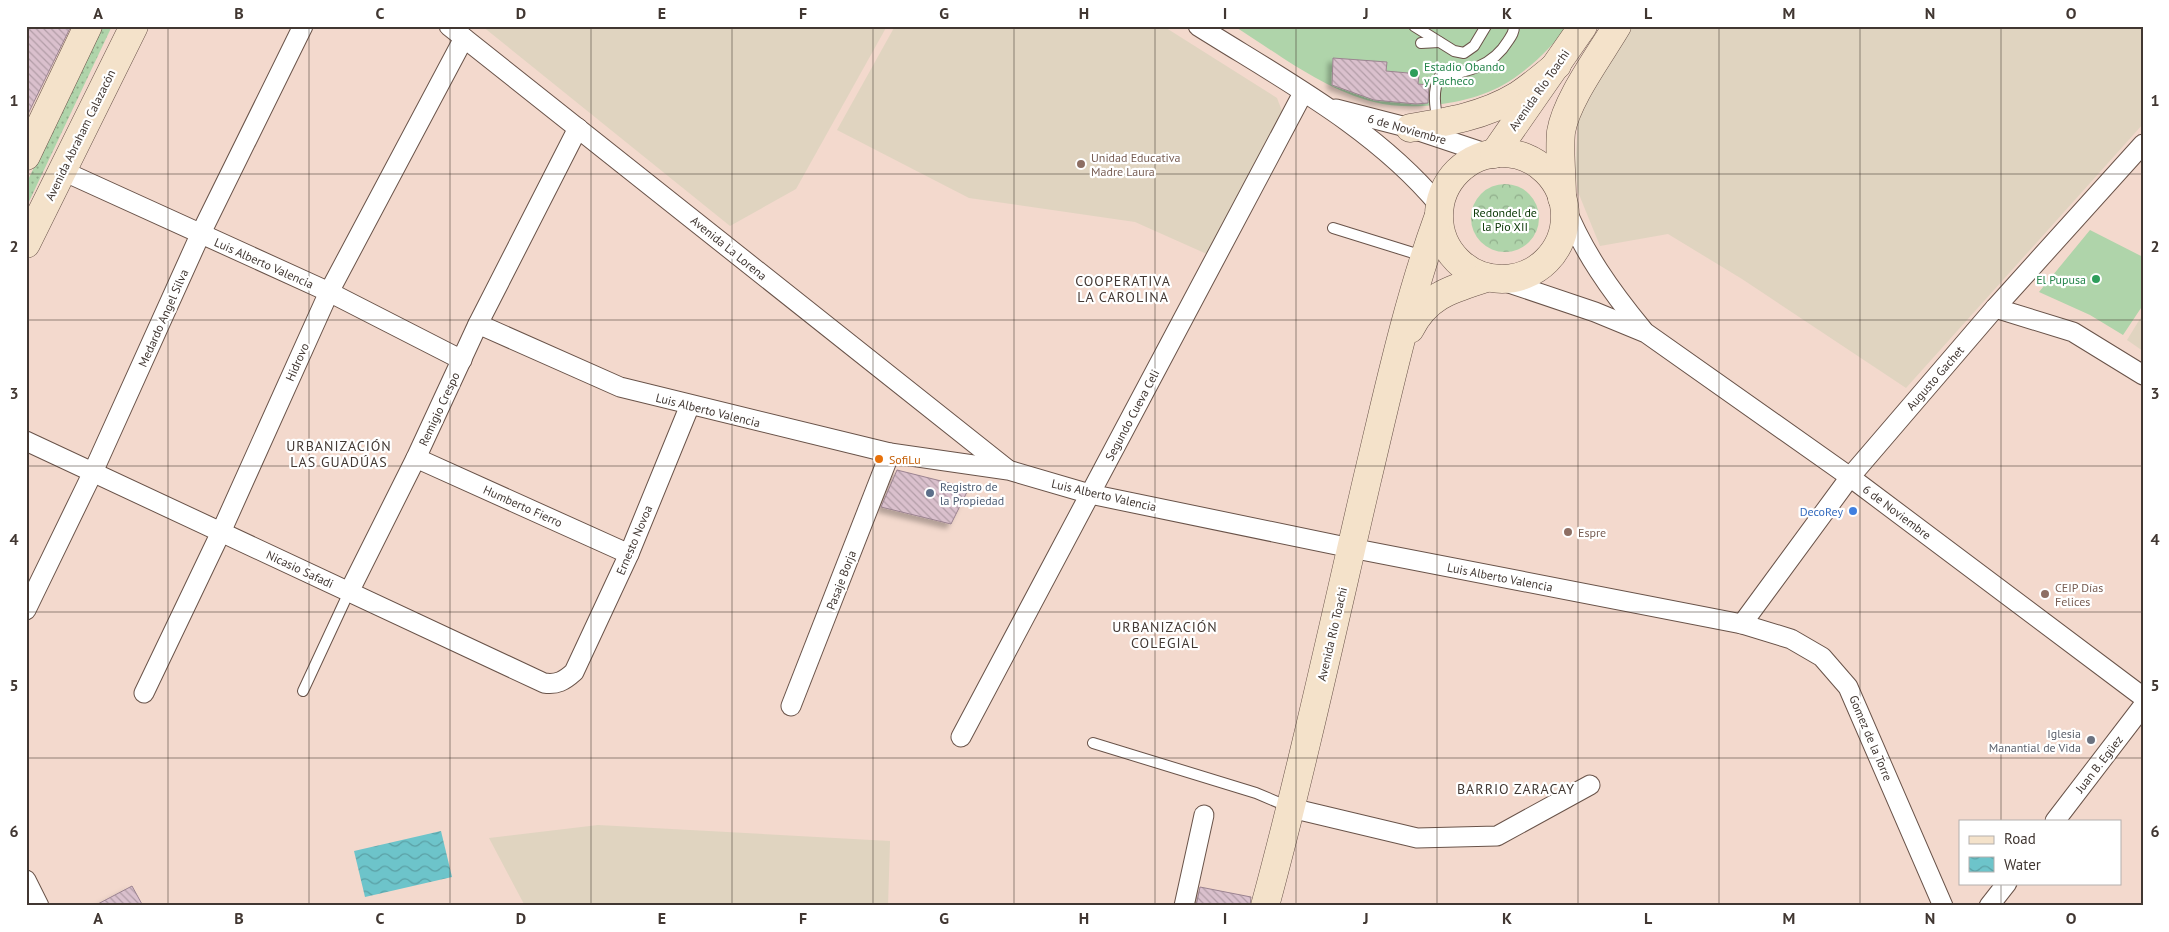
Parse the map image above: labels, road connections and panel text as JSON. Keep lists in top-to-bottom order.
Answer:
{
  "streets": {
    "main road": ["Avenida Río Toachi", "Avenida Abraham Calazacón"],
    "street": [
      "6 de Noviembre",
      "Avenida La Lorena",
      "Luis Alberto Valencia",
      "Medardo Angel Silva",
      "Hidrovo",
      "Augusto Gachet",
      "Remigio Crespo",
      "Segundo Cueva Celi",
      "Humberto Fierro",
      "Ernesto Novoa",
      "Nicasio Safadi",
      "Pasaje Borja",
      "Gomez de la Torre",
      "Juan B. Egüez"
    ]
  },
  "crossings": [
    ["Avenida Río Toachi", "6 de Noviembre"],
    ["Avenida Río Toachi", "Luis Alberto Valencia"],
    ["6 de Noviembre", "Augusto Gachet"],
    ["6 de Noviembre", "Segundo Cueva Celi"],
    ["Avenida Abraham Calazacón", "Luis Alberto Valencia"],
    ["Avenida La Lorena", "Luis Alberto Valencia"],
    ["Avenida La Lorena", "Hidrovo"],
    ["Avenida La Lorena", "Remigio Crespo"],
    ["Luis Alberto Valencia", "Medardo Angel Silva"],
    ["Luis Alberto Valencia", "Hidrovo"],
    ["Luis Alberto Valencia", "Augusto Gachet"],
    ["Luis Alberto Valencia", "Remigio Crespo"],
    ["Luis Alberto Valencia", "Segundo Cueva Celi"],
    ["Luis Alberto Valencia", "Ernesto Novoa"],
    ["Luis Alberto Valencia", "Pasaje Borja"],
    ["Luis Alberto Valencia", "Gomez de la Torre"],
    ["Medardo Angel Silva", "Nicasio Safadi"],
    ["Hidrovo", "Nicasio Safadi"],
    ["Augusto Gachet", "Gomez de la Torre"],
    ["Remigio Crespo", "Humberto Fierro"],
    ["Remigio Crespo", "Nicasio Safadi"],
    ["Humberto Fierro", "Ernesto Novoa"],
    ["Ernesto Novoa", "Nicasio Safadi"]
  ],
  "districts": [
    "COOPERATIVA LA CAROLINA",
    "URBANIZACIÓN LAS GUADÚAS",
    "URBANIZACIÓN COLEGIAL",
    "BARRIO ZARACAY"
  ],
  "parks": ["Redondel de la Pío XII"],
  "places": [
    "Estadio Obando y Pacheco",
    "Unidad Educativa Madre Laura",
    "El Pupusa",
    "SofiLu",
    "Registro de la Propiedad",
    "DecoRey",
    "Espre",
    "CEIP Días Felices",
    "Iglesia Manantial de Vida"
  ],
  "legend": ["Road", "Water"],
  "grid": {
    "columns": [
      "A",
      "B",
      "C",
      "D",
      "E",
      "F",
      "G",
      "H",
      "I",
      "J",
      "K",
      "L",
      "M",
      "N",
      "O"
    ],
    "rows": [
      "1",
      "2",
      "3",
      "4",
      "5",
      "6"
    ]
  }
}
